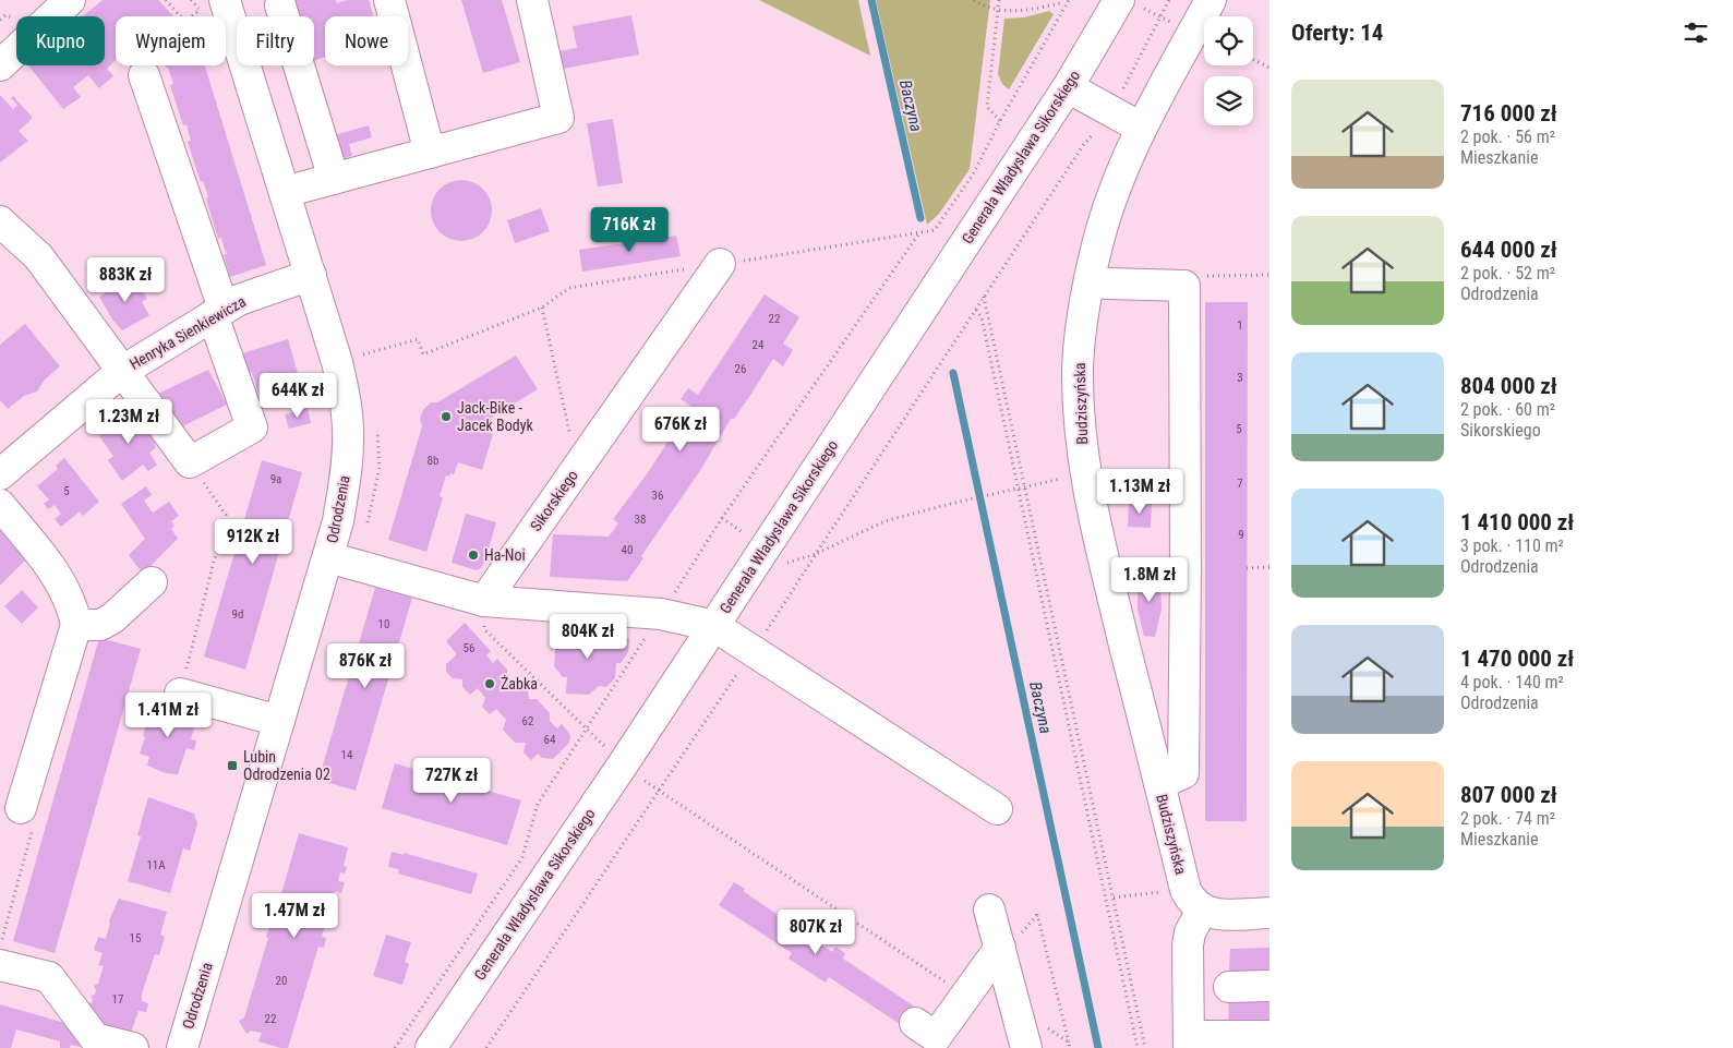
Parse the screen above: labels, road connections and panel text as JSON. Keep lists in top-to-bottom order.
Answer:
{
  "streets": {
    "street": [
      "Generała Władysława Sikorskiego",
      "Henryka Sienkiewicza",
      "Budziszyńska",
      "Sikorskiego",
      "Odrodzenia"
    ]
  },
  "crossings": [
    ["Henryka Sienkiewicza", "Odrodzenia"]
  ],
  "water": ["Baczyna"],
  "places": {
    "other": ["Jack-Bike - Jacek Bodyk", "Ha-Noi", "Żabka"],
    "transit": ["Lubin Odrodzenia 02"]
  },
  "house_numbers": [
    "22",
    "1",
    "24",
    "26",
    "3",
    "5",
    "8b",
    "9a",
    "7",
    "5",
    "36",
    "38",
    "9",
    "40",
    "9d",
    "10",
    "56",
    "62",
    "64",
    "14",
    "11A",
    "15",
    "20",
    "17",
    "22"
  ],
  "page": {
    "heading": "Oferty: 14",
    "chip": [
      "Kupno",
      "Wynajem",
      "Filtry",
      "Nowe"
    ],
    "list": [
      {
        "name": "716 000 zł",
        "note": "2 pok. · 56 m² · Mieszkanie"
      },
      {
        "name": "644 000 zł",
        "note": "2 pok. · 52 m² · Odrodzenia"
      },
      {
        "name": "804 000 zł",
        "note": "2 pok. · 60 m² · Sikorskiego"
      },
      {
        "name": "1 410 000 zł",
        "note": "3 pok. · 110 m² · Odrodzenia"
      },
      {
        "name": "1 470 000 zł",
        "note": "4 pok. · 140 m² · Odrodzenia"
      },
      {
        "name": "807 000 zł",
        "note": "2 pok. · 74 m² · Mieszkanie"
      }
    ],
    "price": [
      "716K zł",
      "883K zł",
      "644K zł",
      "1.23M zł",
      "676K zł",
      "1.13M zł",
      "912K zł",
      "1.8M zł",
      "804K zł",
      "876K zł",
      "1.41M zł",
      "727K zł",
      "1.47M zł",
      "807K zł"
    ]
  }
}
